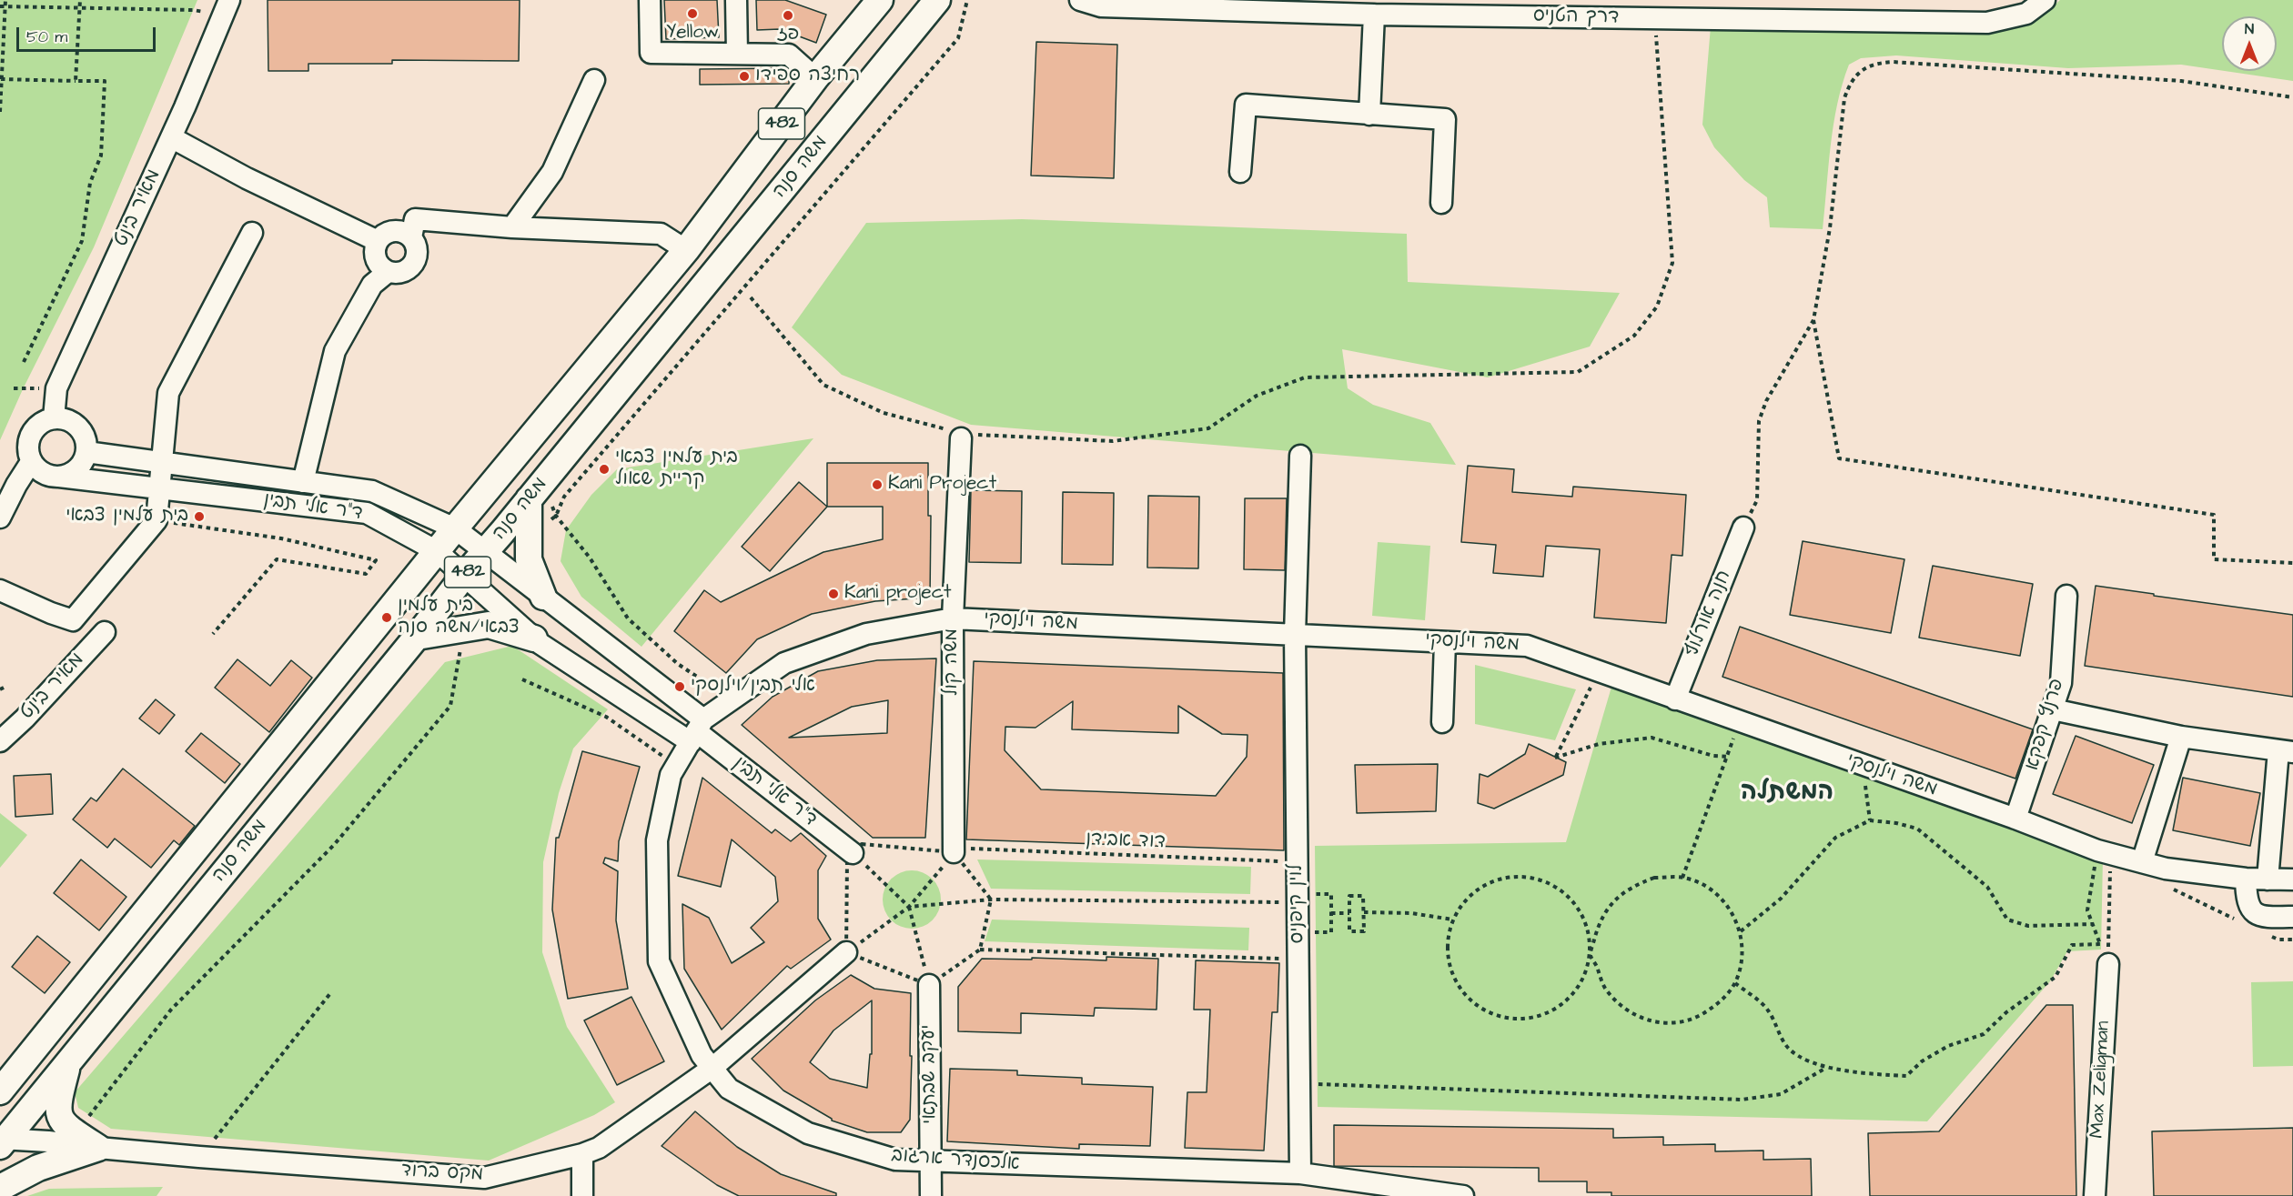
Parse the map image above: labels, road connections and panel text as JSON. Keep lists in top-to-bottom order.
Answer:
{
  "streets": {
    "main road": ["482", "משה סנה"],
    "street": [
      "דרך הטניס",
      "מאיר בינט",
      "ד\"ר אלי תבין",
      "חנה אורלוף",
      "משה וילנסקי",
      "משה קול",
      "פרנץ קפקא",
      "לוין קיפניס",
      "יעקב שבתאי",
      "Max Zeligman",
      "אלכסנדר ארגוב",
      "מקס ברוד"
    ],
    "path": ["דוד אבידן"]
  },
  "crossings": [
    ["משה סנה", "ד\"ר אלי תבין"],
    ["משה סנה", "מקס ברוד"],
    ["מאיר בינט", "ד\"ר אלי תבין"],
    ["ד\"ר אלי תבין", "משה וילנסקי"],
    ["ד\"ר אלי תבין", "דוד אבידן"],
    ["ד\"ר אלי תבין", "אלכסנדר ארגוב"],
    ["חנה אורלוף", "משה וילנסקי"],
    ["משה וילנסקי", "משה קול"],
    ["משה וילנסקי", "פרנץ קפקא"],
    ["משה וילנסקי", "לוין קיפניס"],
    ["משה וילנסקי", "אלכסנדר ארגוב"],
    ["משה קול", "דוד אבידן"],
    ["דוד אבידן", "לוין קיפניס"],
    ["לוין קיפניס", "אלכסנדר ארגוב"],
    ["יעקב שבתאי", "אלכסנדר ארגוב"],
    ["אלכסנדר ארגוב", "מקס ברוד"]
  ],
  "districts": ["המשתלה"],
  "places": [
    "Yellow",
    "פז",
    "רחיצה ספידו",
    "בית עלמין צבאי קריית שאול",
    "Kani Project",
    "בית עלמין צבאי",
    "Kani project",
    "בית עלמין צבאי/משה סנה",
    "אלי תבין/וילנסקי"
  ],
  "scale_bar": "50 m",
  "north": "top"
}
